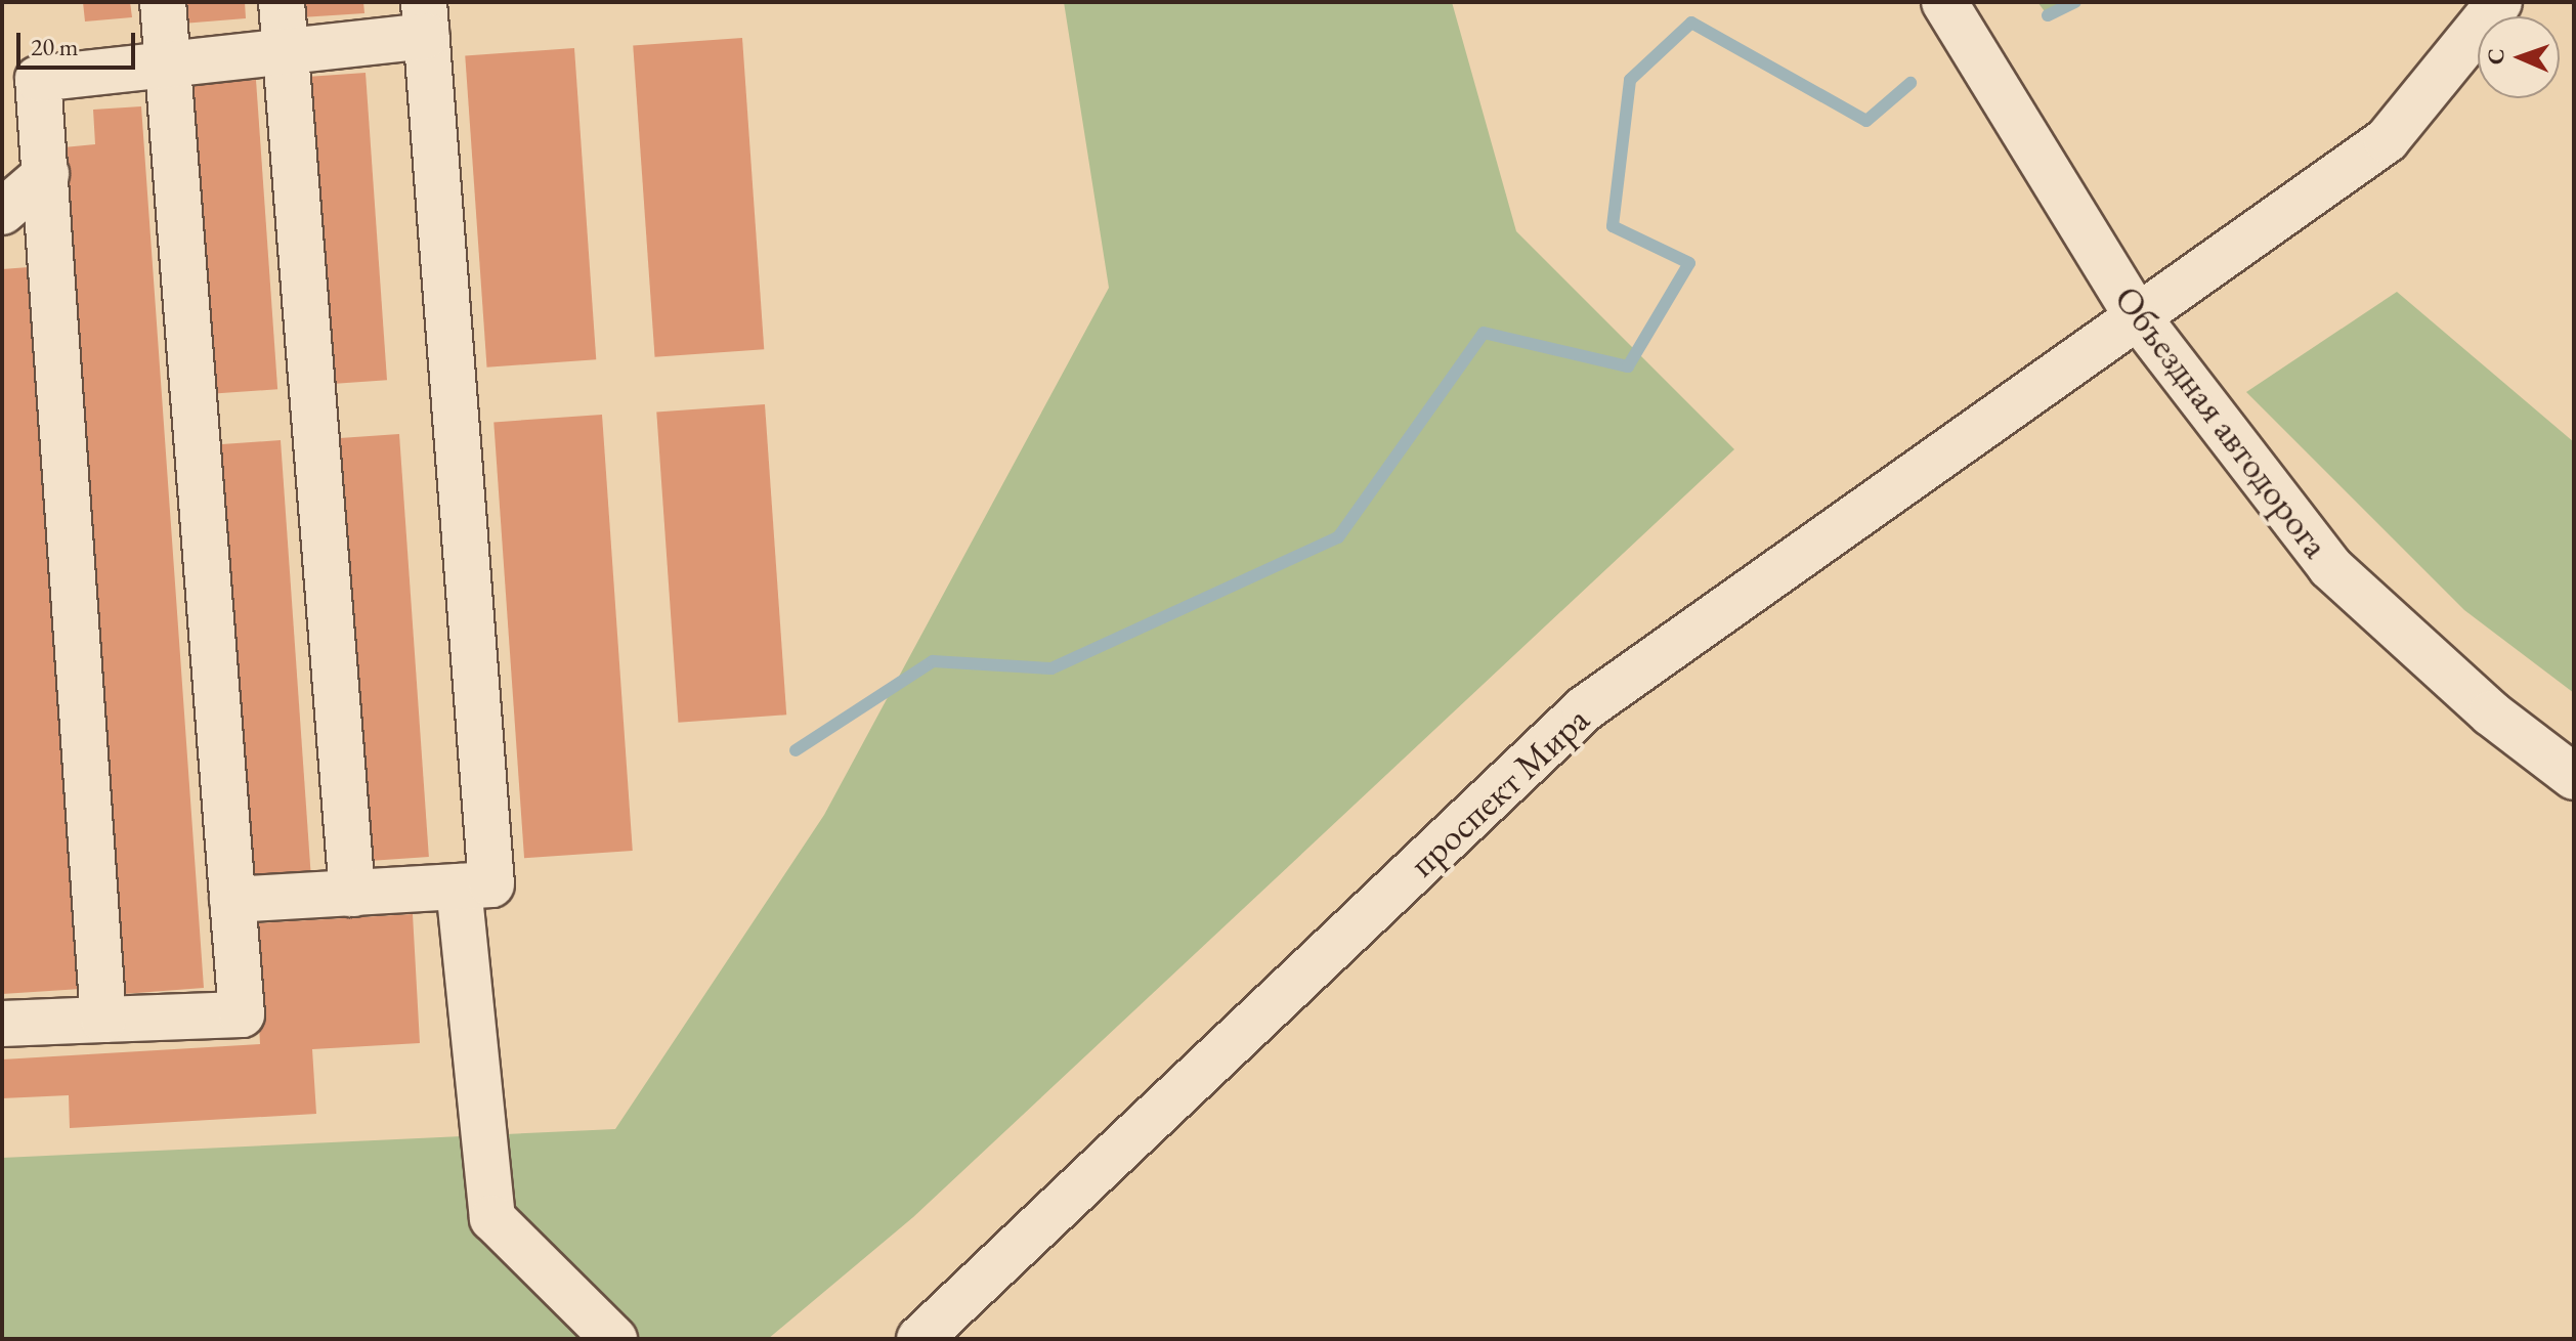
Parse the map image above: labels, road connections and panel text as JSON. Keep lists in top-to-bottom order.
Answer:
{
  "streets": {
    "street": ["Объездная автодорога", "проспект Мира"]
  },
  "crossings": [
    ["Объездная автодорога", "проспект Мира"]
  ],
  "scale_bar": "20 m",
  "north": "left"
}
